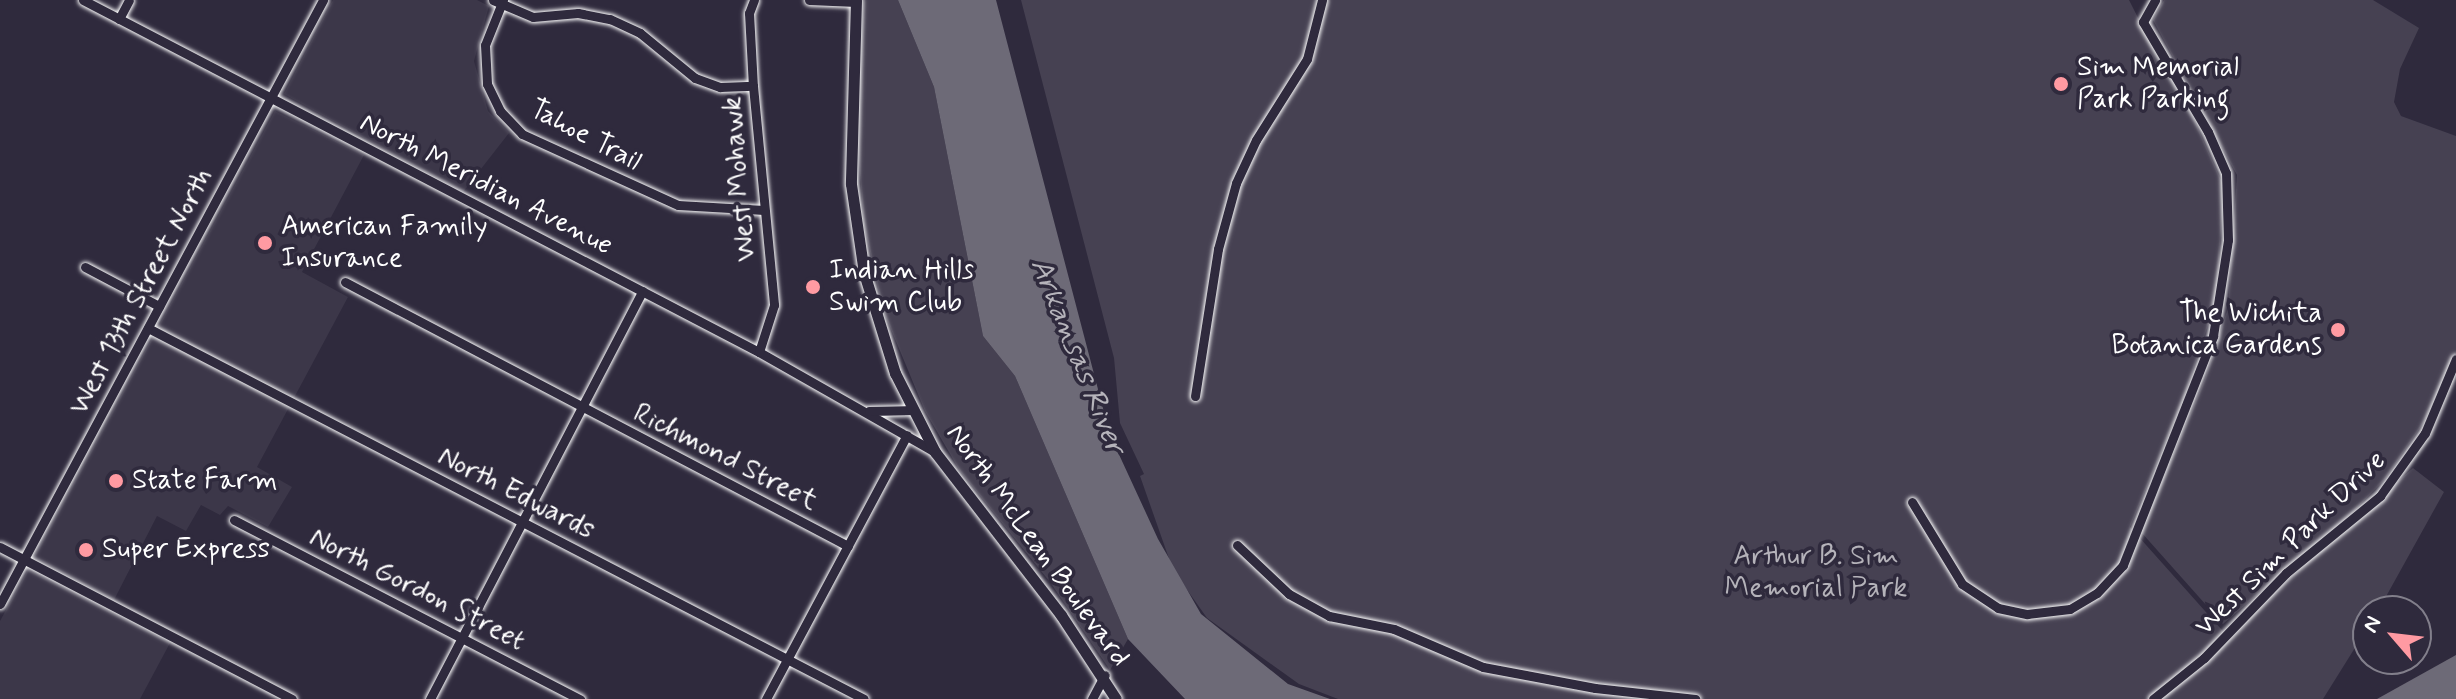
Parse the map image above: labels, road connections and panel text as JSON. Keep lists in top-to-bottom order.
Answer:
{
  "streets": {
    "main road": ["North McLean Boulevard"],
    "street": [
      "Tahoe Trail",
      "West Mohawk",
      "North Meridian Avenue",
      "West 13th Street North",
      "Richmond Street",
      "North Edwards",
      "West Sim Park Drive",
      "North Gordon Street"
    ]
  },
  "crossings": [
    ["Tahoe Trail", "West Mohawk"],
    ["West Mohawk", "North Meridian Avenue"],
    ["North Meridian Avenue", "West 13th Street North"],
    ["North Meridian Avenue", "North McLean Boulevard"],
    ["West 13th Street North", "North Edwards"]
  ],
  "water": ["Arkansas River"],
  "parks": ["Arthur B. Sim Memorial Park"],
  "places": [
    "Sim Memorial Park Parking",
    "American Family Insurance",
    "Indian Hills Swim Club",
    "The Wichita Botanica Gardens",
    "State Farm",
    "Super Express"
  ],
  "north": "top left"
}
